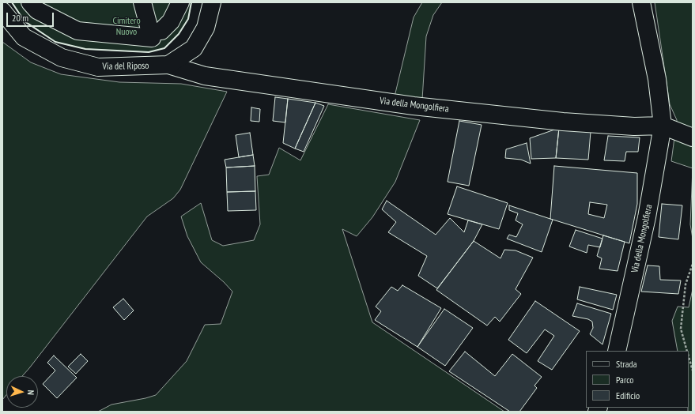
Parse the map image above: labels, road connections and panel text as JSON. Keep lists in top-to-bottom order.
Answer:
{
  "streets": {
    "street": ["Via del Riposo", "Via della Mongolfiera"]
  },
  "crossings": [
    ["Via del Riposo", "Via della Mongolfiera"]
  ],
  "parks": ["Cimitero Nuovo"],
  "legend": ["Strada", "Parco", "Edificio"],
  "scale_bar": "20 m",
  "north": "right"
}
